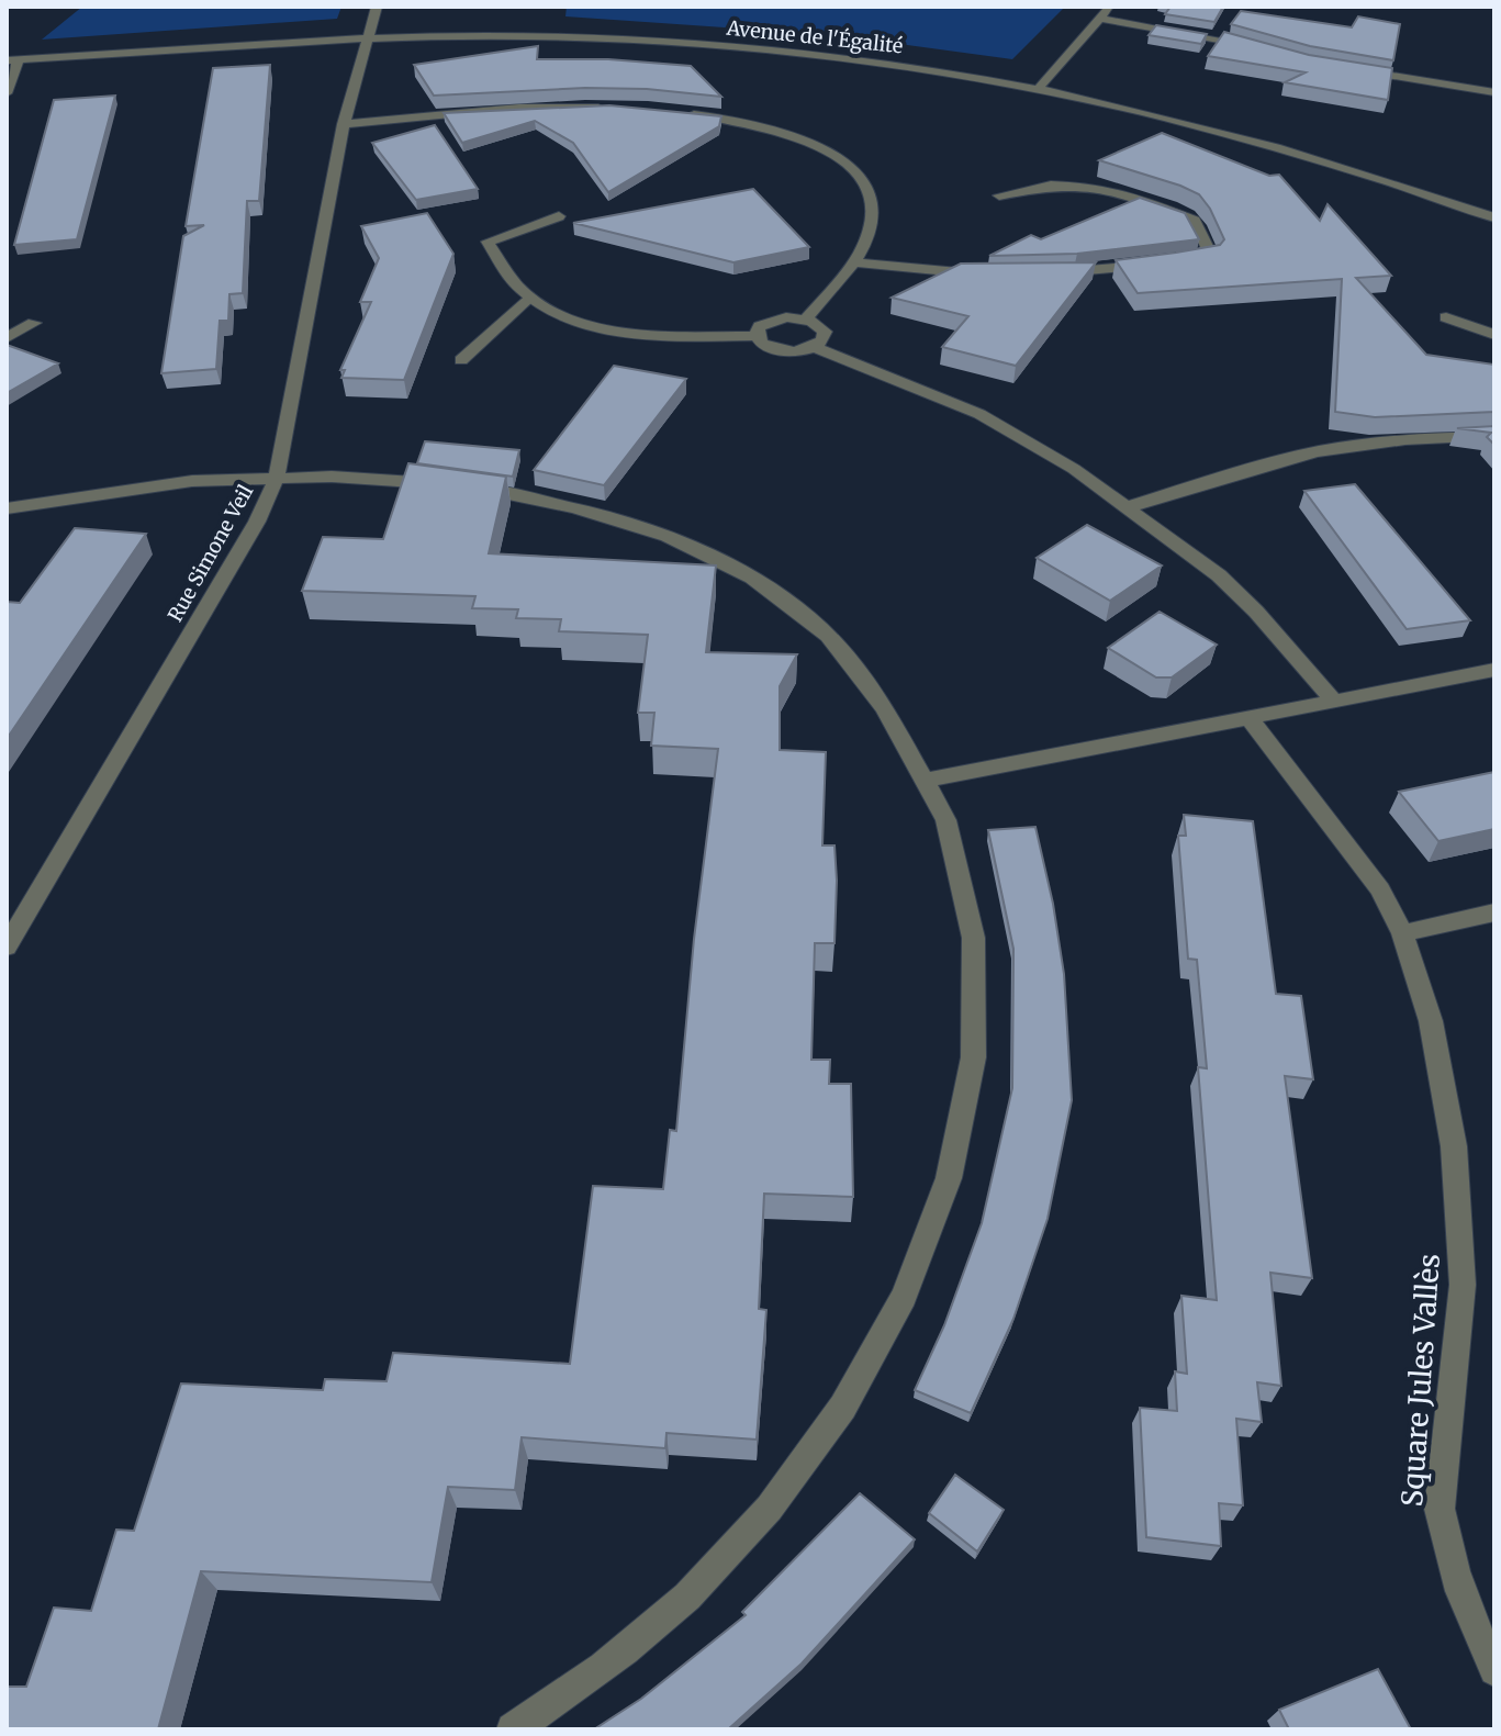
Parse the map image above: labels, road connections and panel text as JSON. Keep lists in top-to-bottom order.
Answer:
{
  "streets": {
    "street": ["Avenue de l'Égalité", "Rue Simone Veil", "Square Jules Vallès"]
  },
  "crossings": [
    ["Avenue de l'Égalité", "Rue Simone Veil"]
  ]
}
